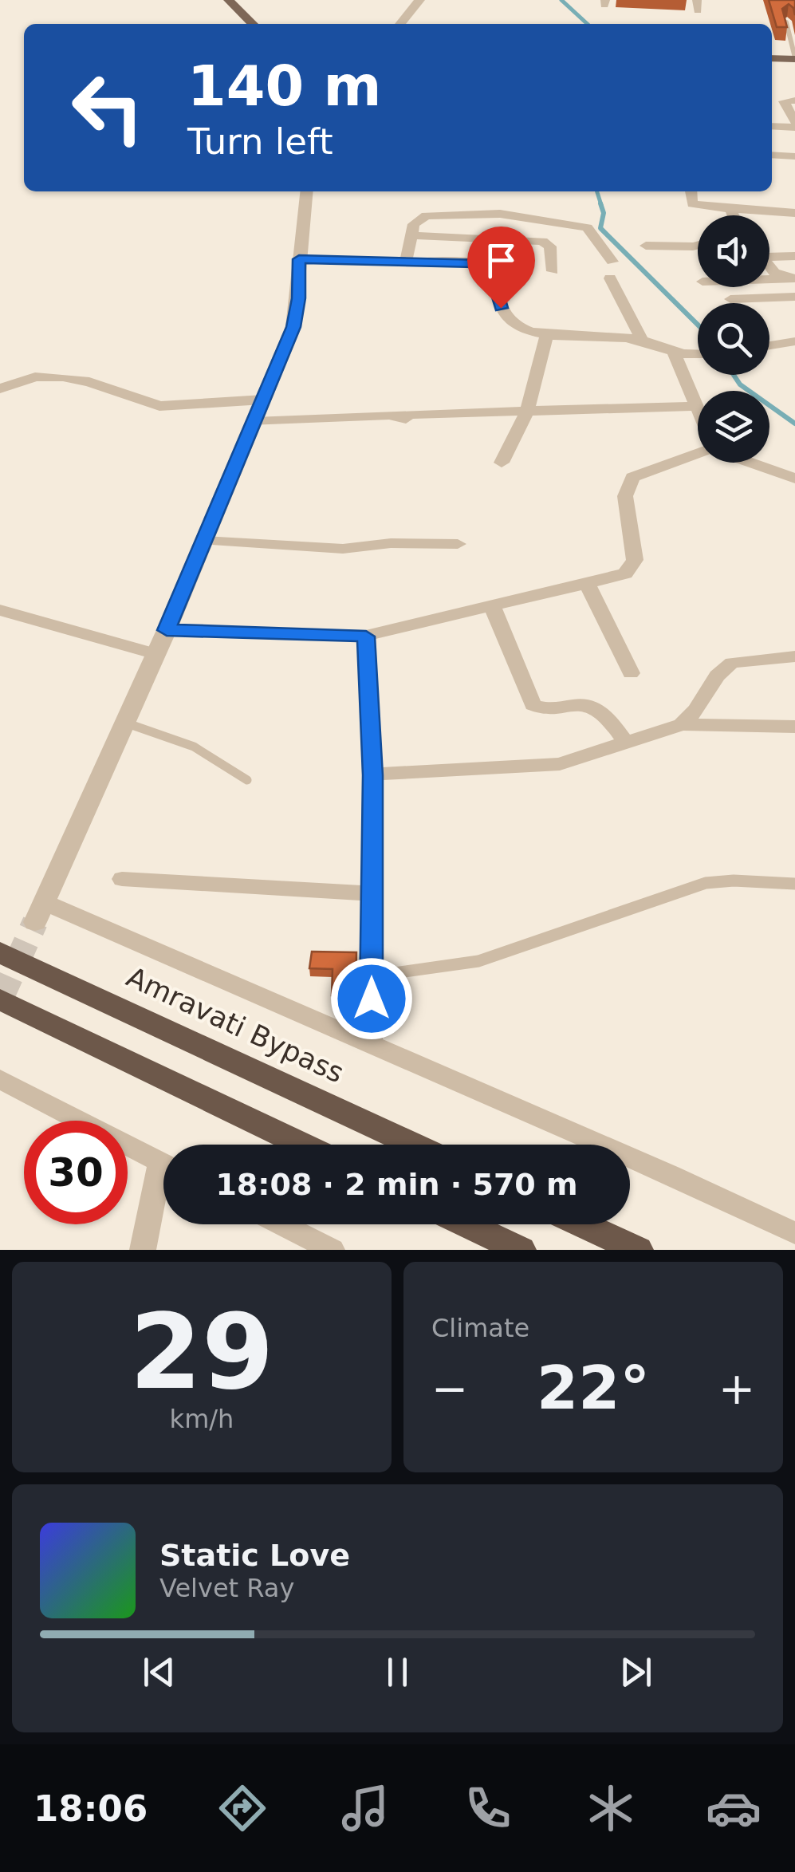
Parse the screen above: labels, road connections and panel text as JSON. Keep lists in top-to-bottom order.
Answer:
{
  "streets": {
    "highway": ["Amravati Bypass"]
  },
  "page": {
    "turn": ["140 m", "Turn left"],
    "limit": "30",
    "trip": "18:08 · 2 min · 570 m",
    "tile": [
      ["29", "km/h"],
      "Climate"
    ],
    "heat": ["−", "22°", "+"],
    "song": ["Static Love", "Velvet Ray"],
    "tabs": "18:06"
  }
}
